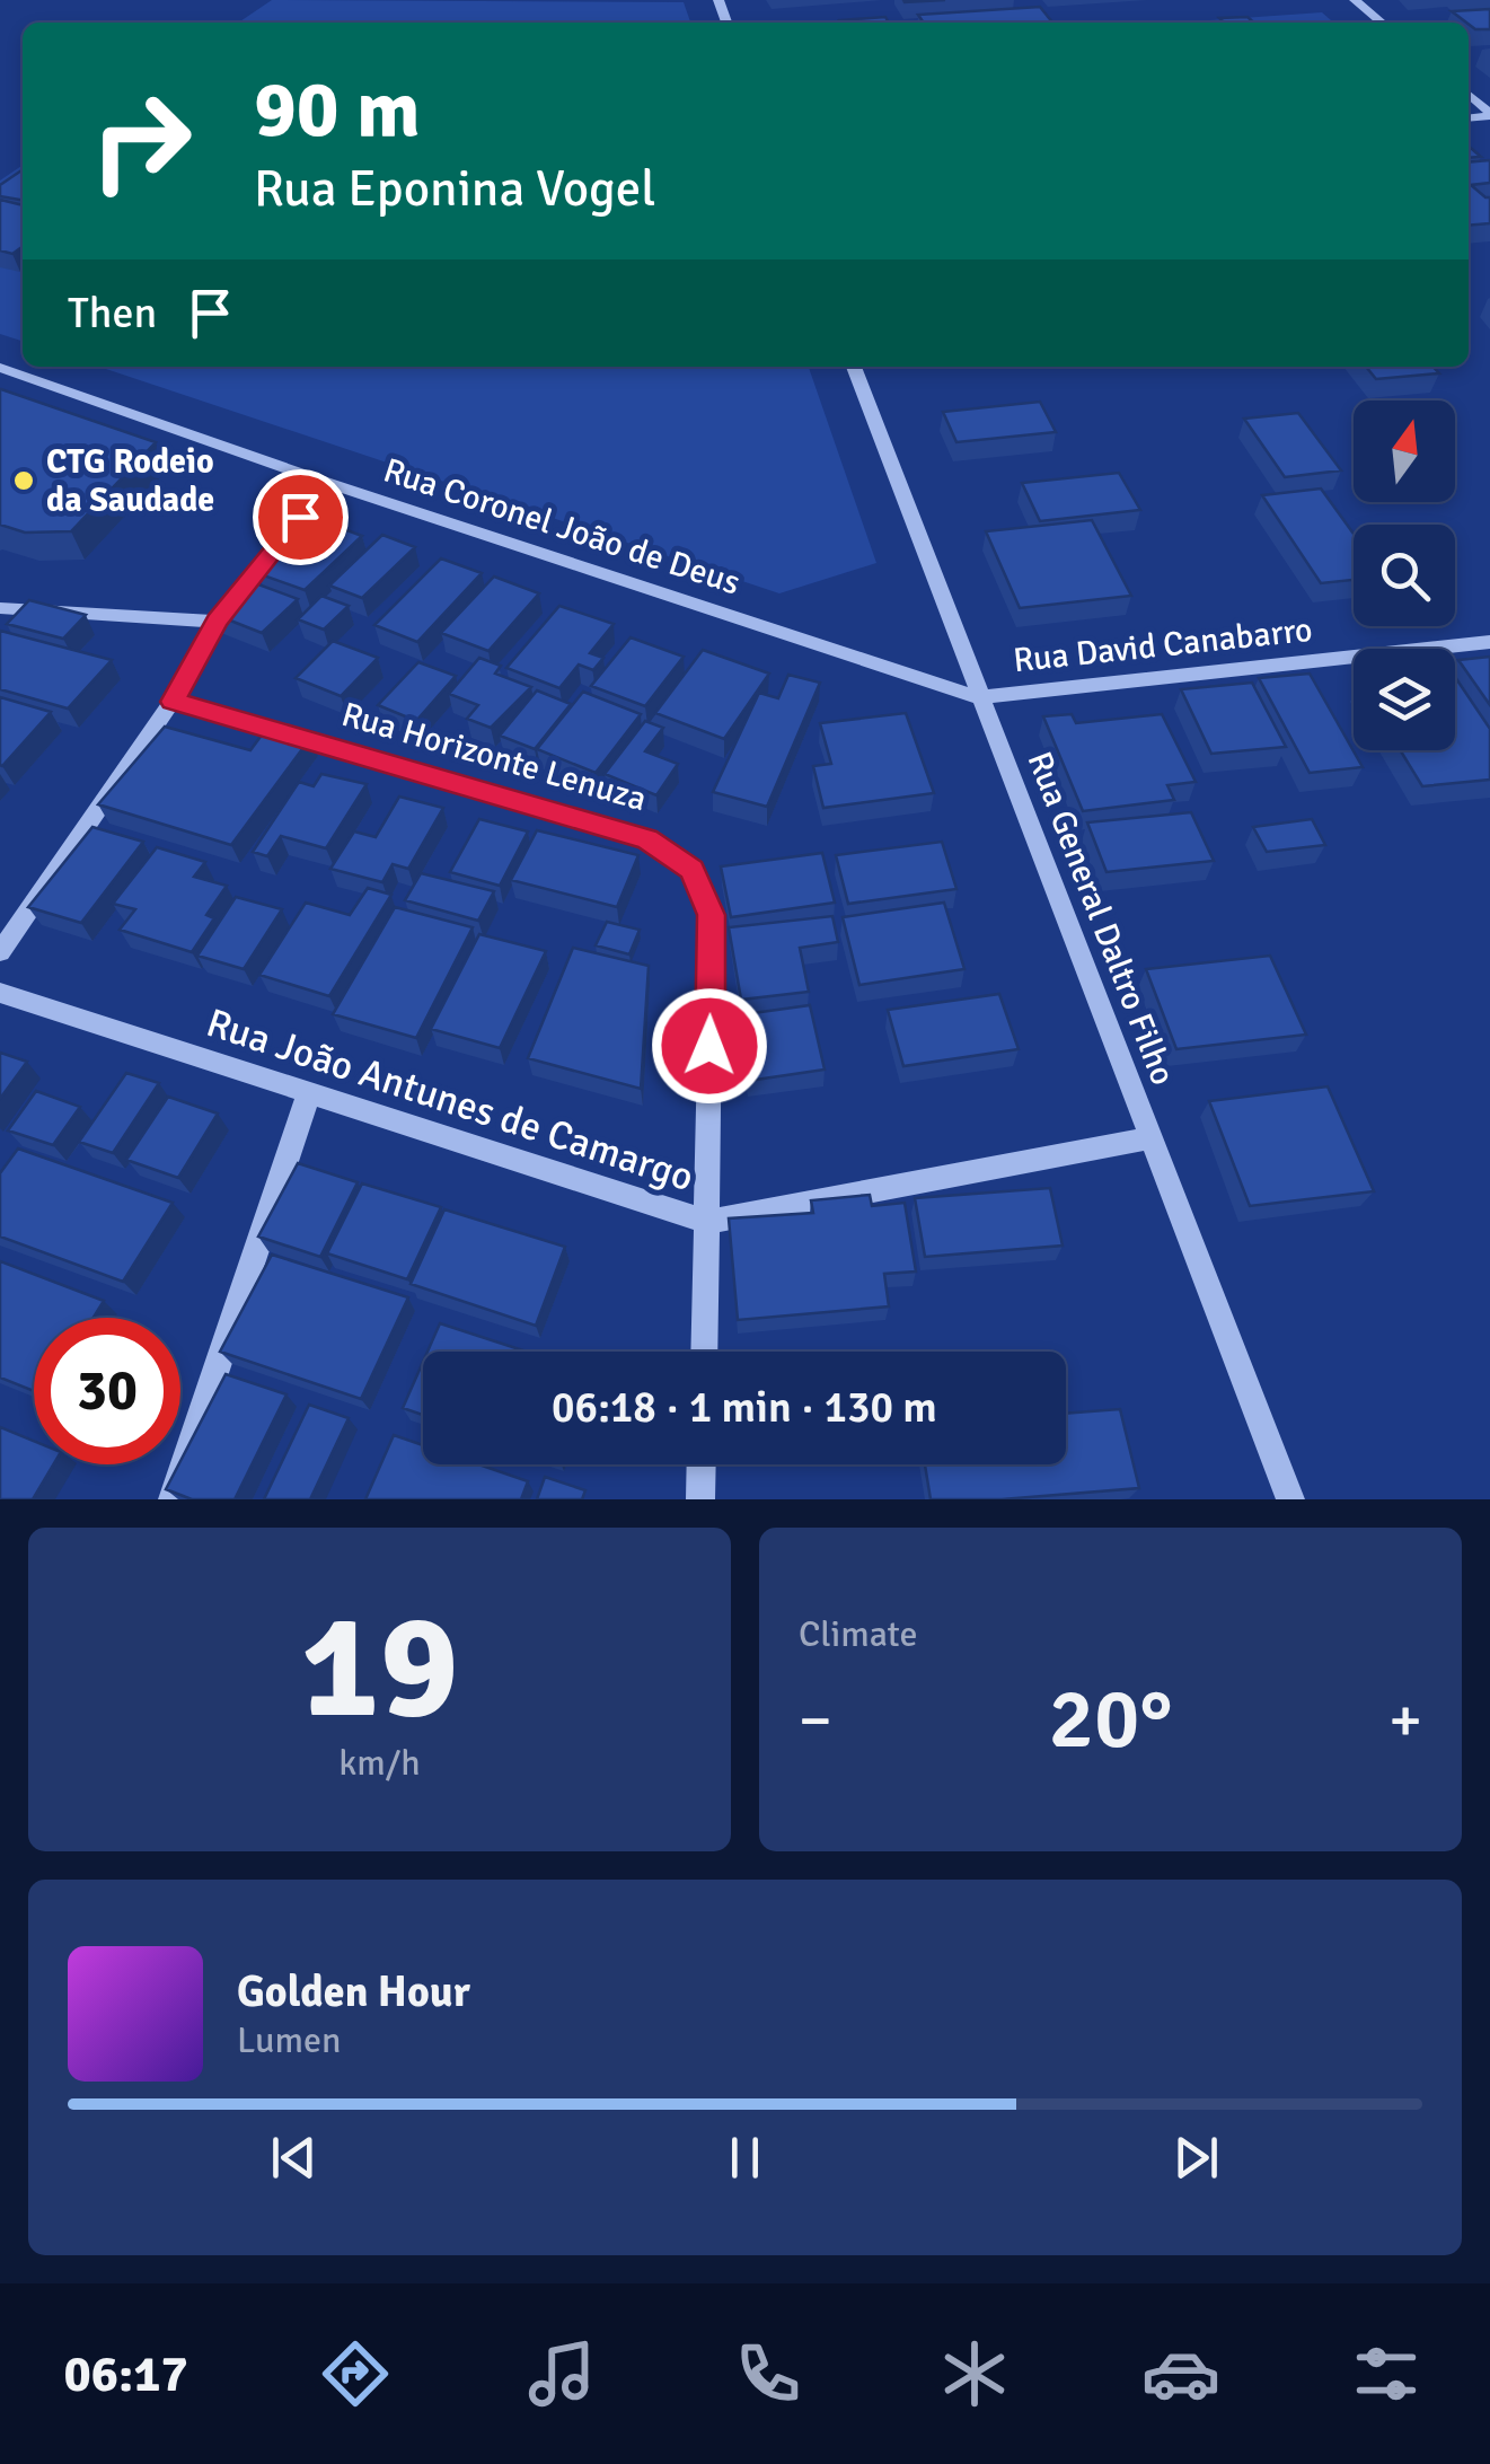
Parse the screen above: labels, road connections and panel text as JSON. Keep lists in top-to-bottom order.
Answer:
{
  "streets": {
    "street": [
      "Rua Coronel João de Deus",
      "Rua David Canabarro",
      "Rua Horizonte Lenuza",
      "Rua General Daltro Filho",
      "Rua João Antunes de Camargo"
    ]
  },
  "crossings": [
    ["Rua Coronel João de Deus", "Rua David Canabarro"],
    ["Rua Coronel João de Deus", "Rua General Daltro Filho"],
    ["Rua David Canabarro", "Rua General Daltro Filho"],
    ["Rua Horizonte Lenuza", "Rua João Antunes de Camargo"],
    ["Rua General Daltro Filho", "Rua João Antunes de Camargo"]
  ],
  "places": ["CTG Rodeio da Saudade"],
  "north": "top",
  "page": {
    "turn": ["90 m", "Rua Eponina Vogel"],
    "then": "Then",
    "limit": "30",
    "trip": "06:18 · 1 min · 130 m",
    "tile": [
      ["19", "km/h"],
      "Climate"
    ],
    "heat": ["−", "20°", "+"],
    "song": ["Golden Hour", "Lumen"],
    "tabs": "06:17"
  }
}
